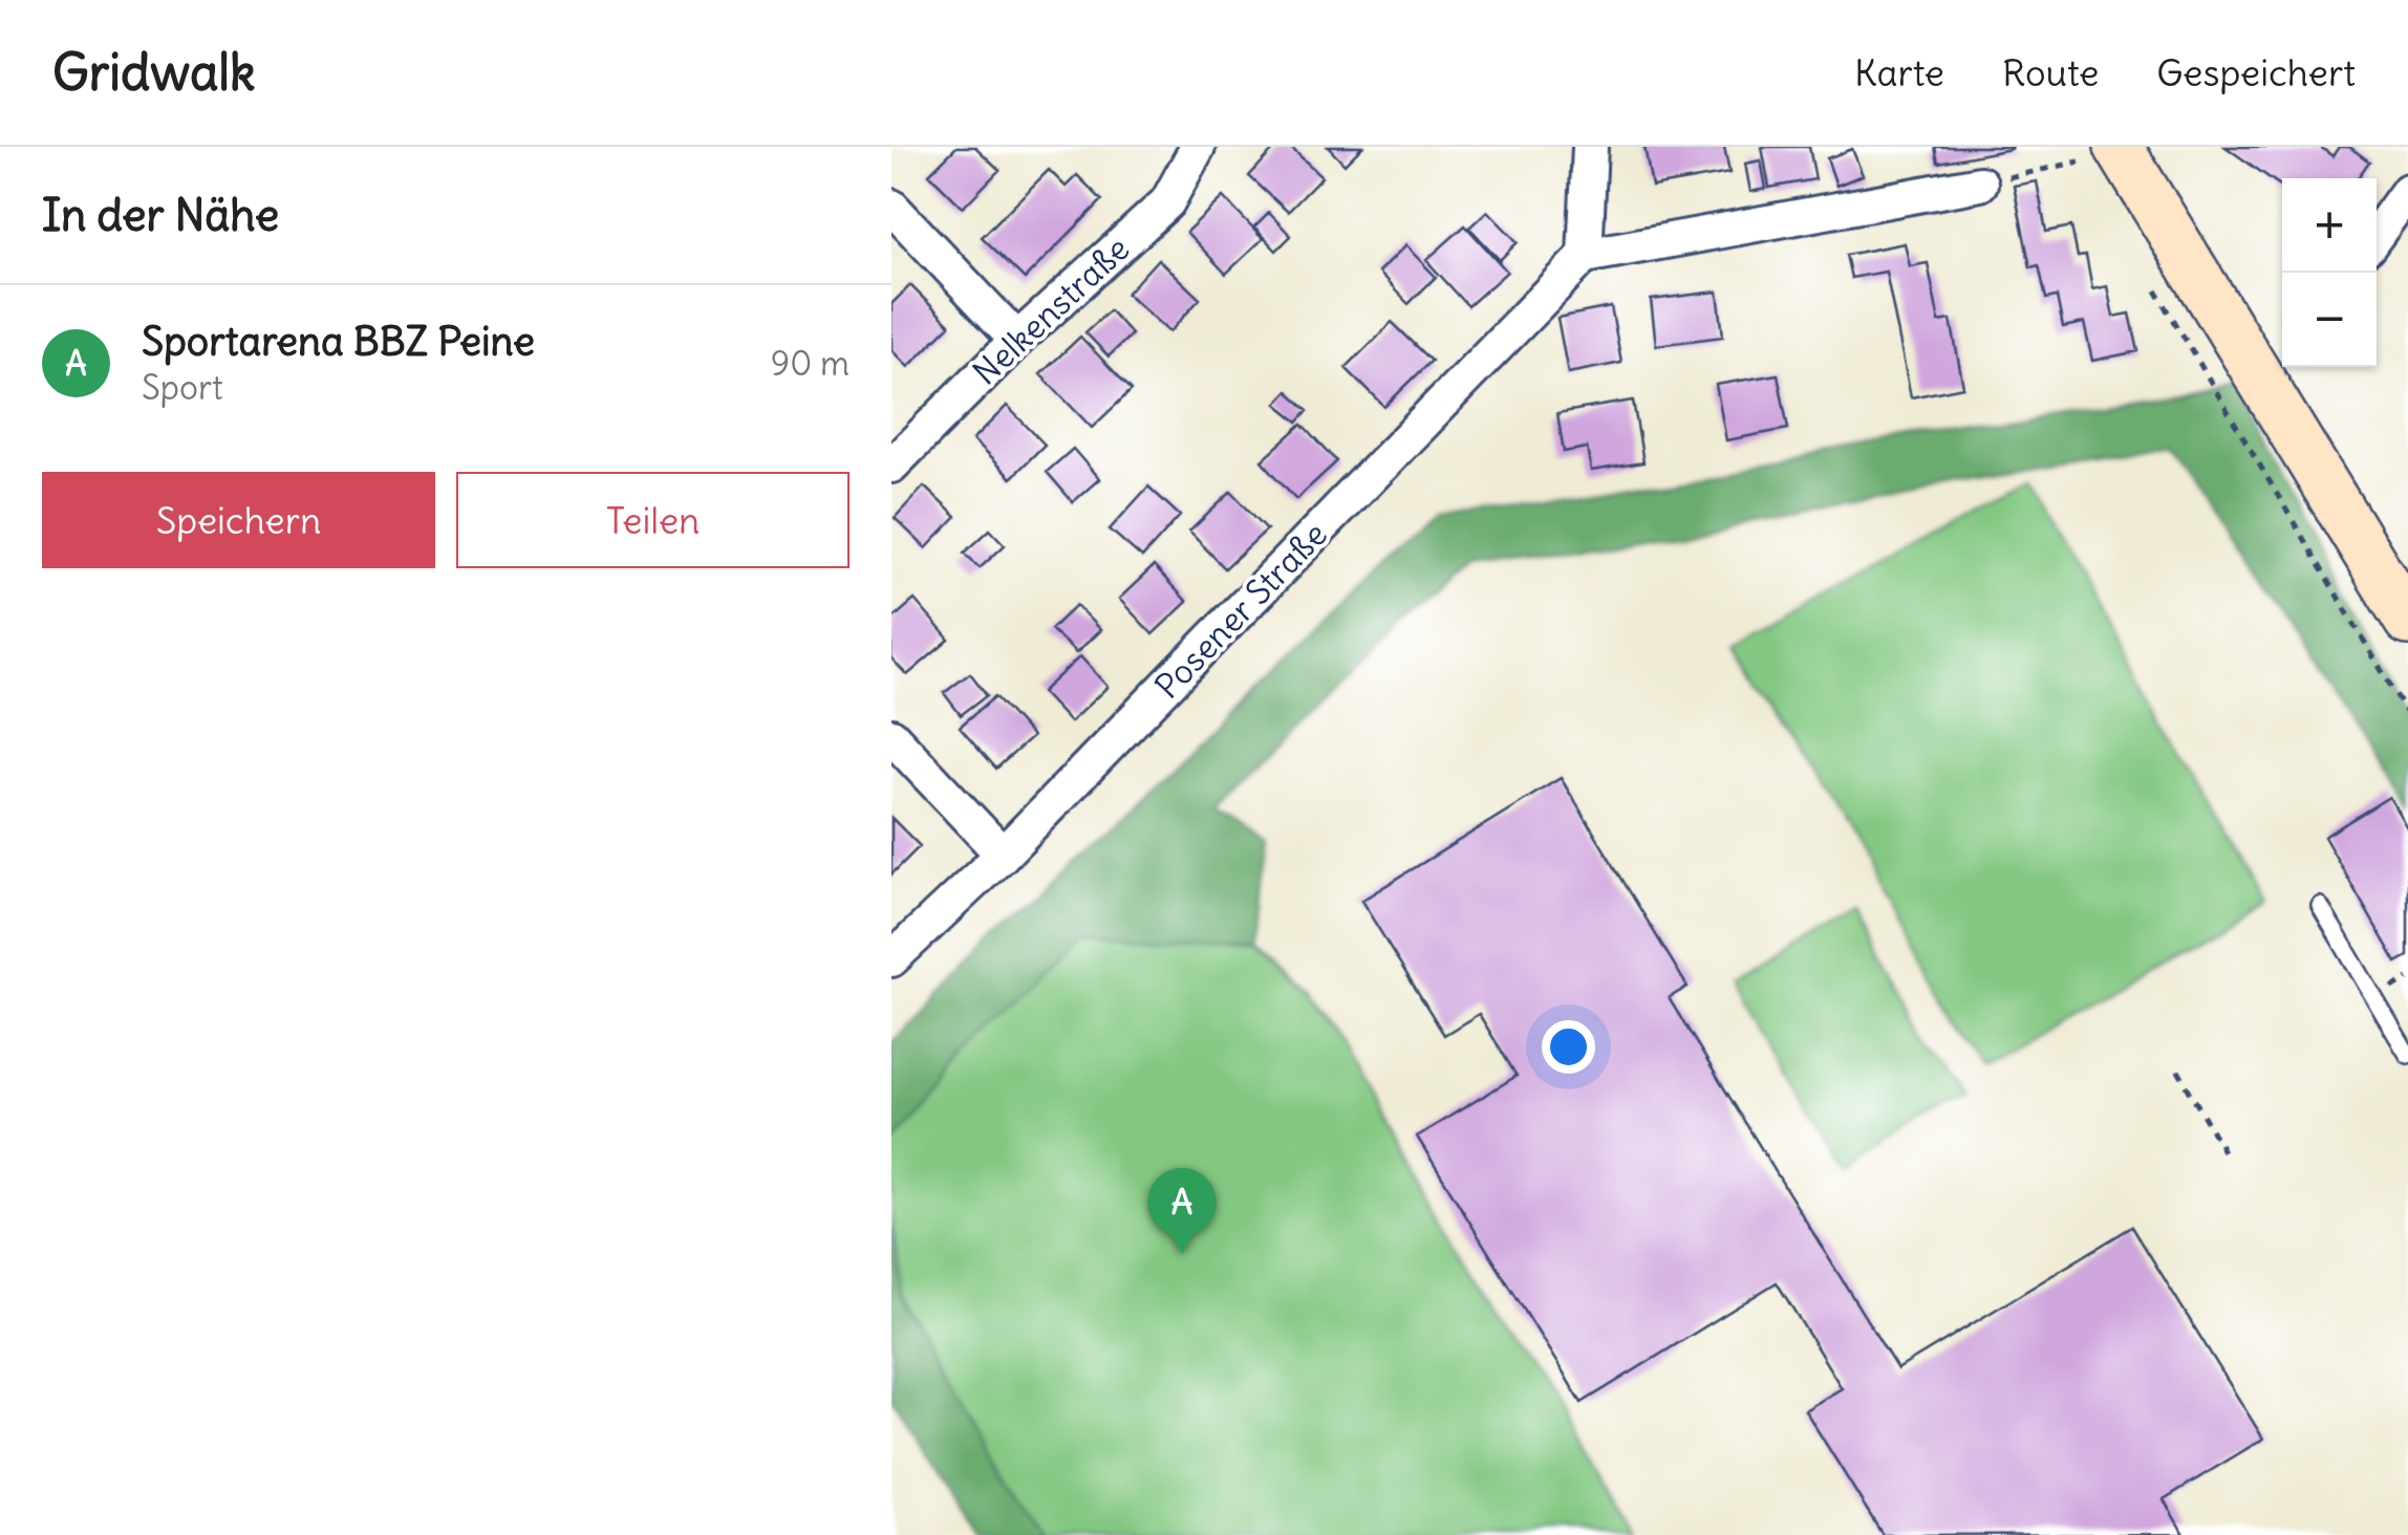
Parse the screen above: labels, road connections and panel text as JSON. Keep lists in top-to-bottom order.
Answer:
{
  "streets": {
    "street": ["Nelkenstraße", "Posener Straße"]
  },
  "page": {
    "header": "Gridwalk",
    "nav": ["Karte", "Route", "Gespeichert"],
    "heading": "In der Nähe",
    "map_buttons": ["+", "−"],
    "list": [
      {
        "mark": "A",
        "name": "Sportarena BBZ Peine",
        "note": "Sport",
        "value": "90 m"
      }
    ],
    "buttons": ["Speichern", "Teilen"],
    "pins": "A"
  }
}
